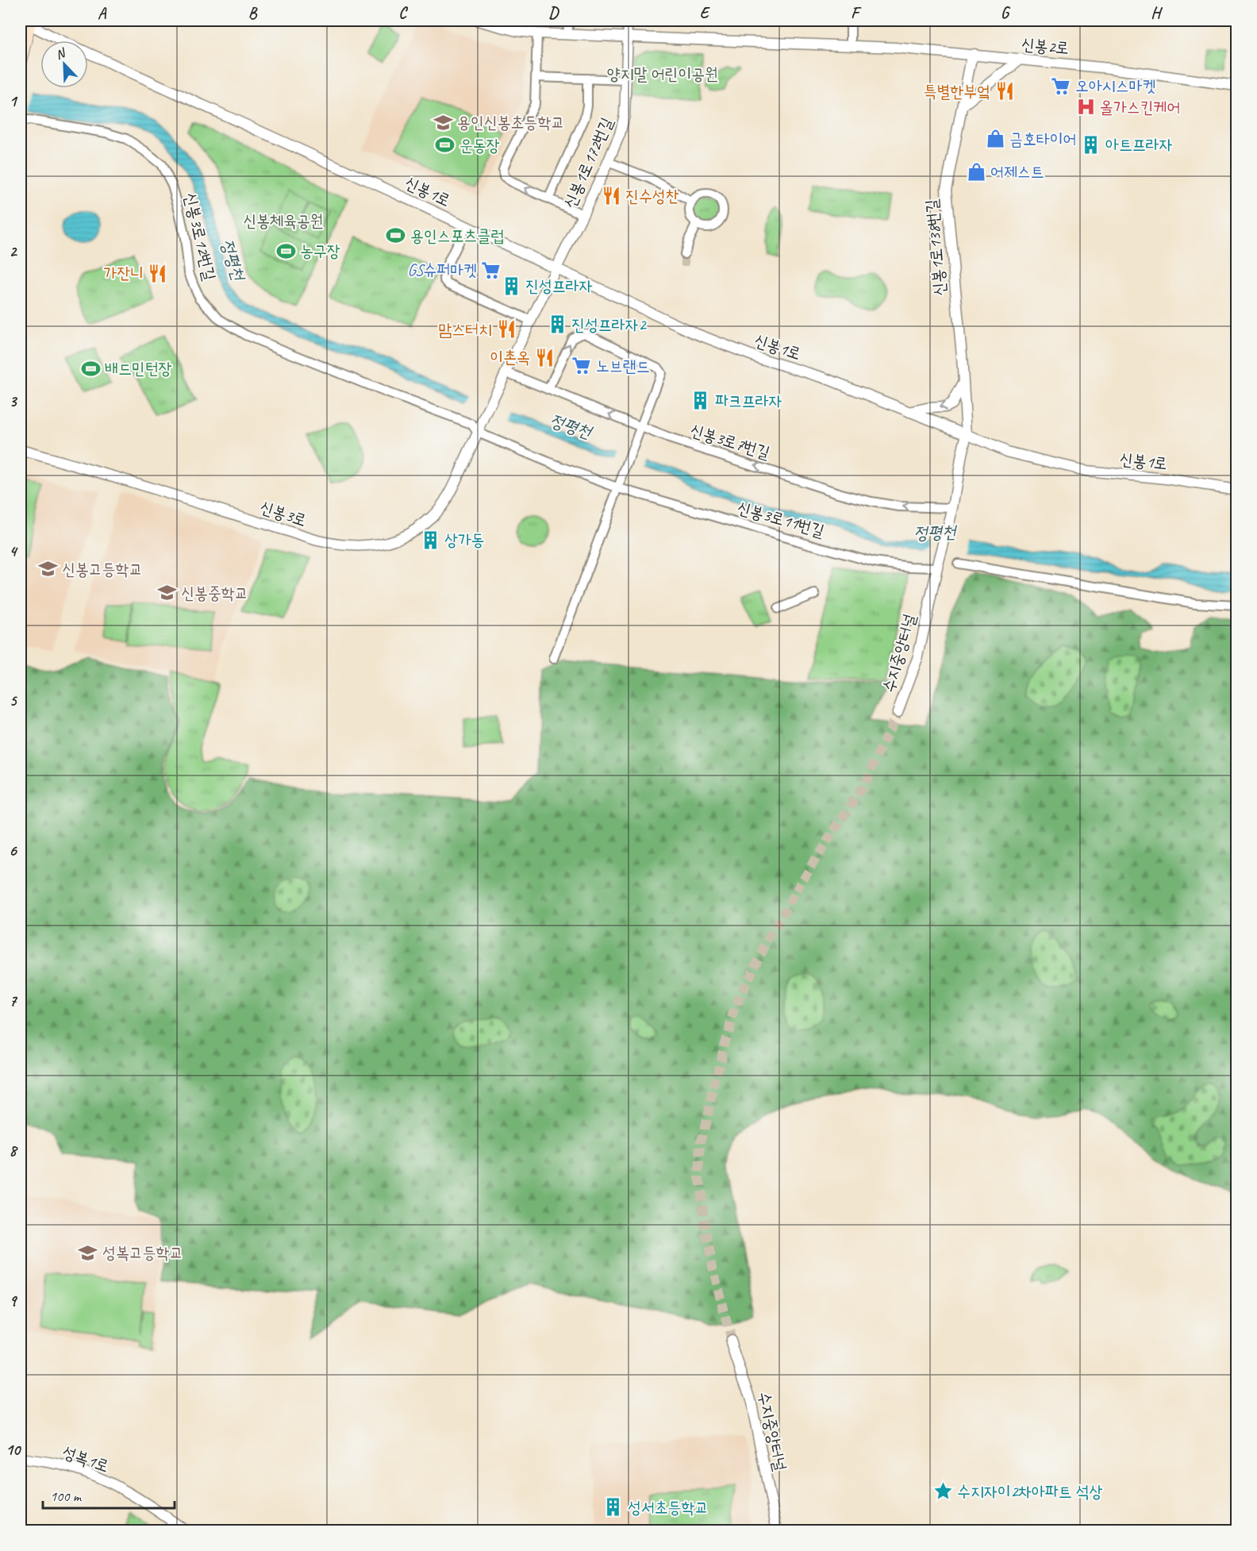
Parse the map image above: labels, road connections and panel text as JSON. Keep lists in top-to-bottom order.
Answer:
{
  "streets": {
    "street": [
      "신봉2로",
      "신봉1로172번길",
      "신봉1로",
      "신봉3로12번길",
      "신봉1로138번길",
      "신봉3로7번길",
      "신봉3로",
      "신봉3로11번길",
      "수지중앙터널",
      "성복1로"
    ]
  },
  "crossings": [
    ["신봉2로", "신봉1로172번길"],
    ["신봉2로", "신봉1로138번길"],
    ["신봉1로172번길", "신봉1로"],
    ["신봉1로", "신봉1로138번길"],
    ["신봉3로12번길", "신봉3로"],
    ["신봉3로12번길", "신봉3로11번길"],
    ["신봉3로7번길", "신봉3로"],
    ["신봉3로", "신봉3로11번길"],
    ["신봉3로11번길", "수지중앙터널"]
  ],
  "one_way": ["신봉3로7번길"],
  "water": ["정평천"],
  "parks": ["양지말 어린이공원", "신봉체육공원"],
  "places": {
    "supermarket": ["오아시스마켓", "GS슈퍼마켓", "노브랜드"],
    "restaurant": [
      "특별한부엌",
      "진수성찬",
      "가잔니",
      "맘스터치",
      "이촌옥"
    ],
    "hospital": ["올가스킨케어"],
    "school or university": [
      "용인신봉초등학교",
      "신봉고등학교",
      "신봉중학교",
      "성복고등학교"
    ],
    "shop": ["금호타이어", "어제스트"],
    "building": [
      "아트프라자",
      "진성프라자",
      "진성프라자2",
      "파크프라자",
      "상가동",
      "성서초등학교"
    ],
    "sports": [
      "운동장",
      "용인스포츠클럽",
      "농구장",
      "배드민턴장"
    ],
    "place": ["수지자이2차아파트 석상"]
  },
  "scale_bar": "100 m",
  "north": "top left",
  "grid": {
    "columns": [
      "A",
      "B",
      "C",
      "D",
      "E",
      "F",
      "G",
      "H"
    ],
    "rows": [
      "1",
      "2",
      "3",
      "4",
      "5",
      "6",
      "7",
      "8",
      "9",
      "10"
    ]
  }
}
